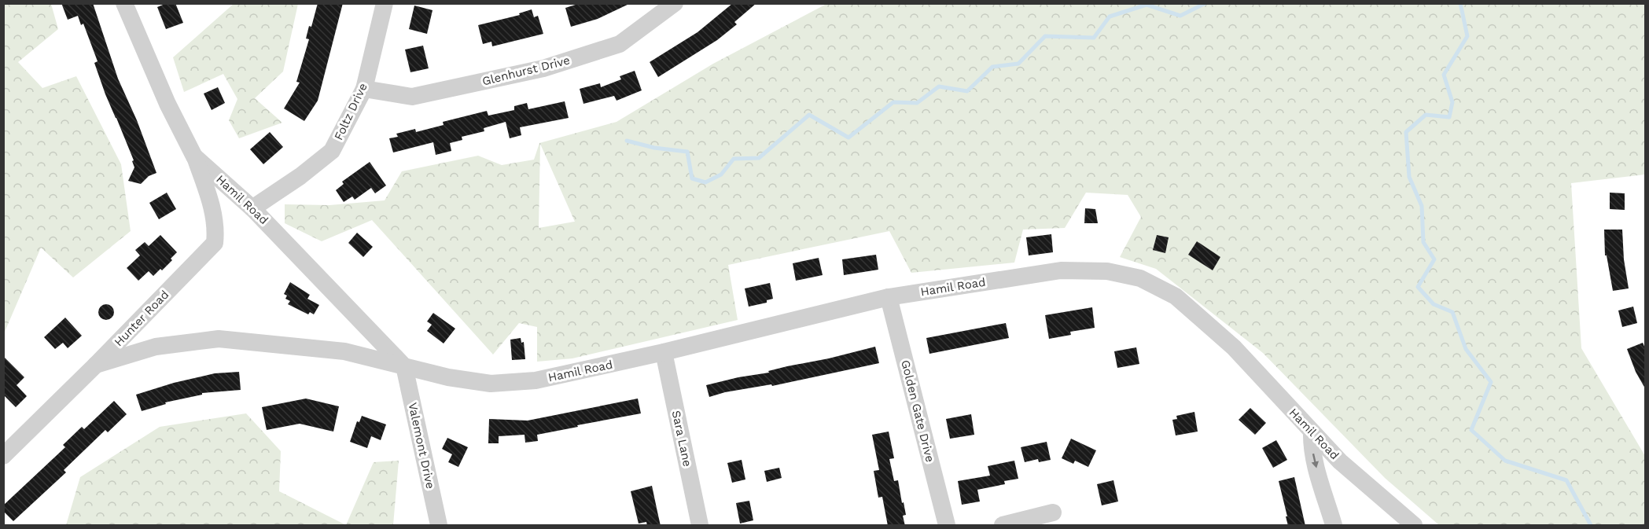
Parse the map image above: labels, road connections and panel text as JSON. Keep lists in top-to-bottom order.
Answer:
{
  "streets": {
    "street": [
      "Glenhurst Drive",
      "Foltz Drive",
      "Hamil Road",
      "Hunter Road",
      "Golden Gate Drive",
      "Sara Lane",
      "Valemont Drive"
    ]
  },
  "crossings": [
    ["Glenhurst Drive", "Foltz Drive"],
    ["Foltz Drive", "Hamil Road"],
    ["Hamil Road", "Hunter Road"],
    ["Hamil Road", "Golden Gate Drive"],
    ["Hamil Road", "Sara Lane"],
    ["Hamil Road", "Valemont Drive"]
  ]
}
